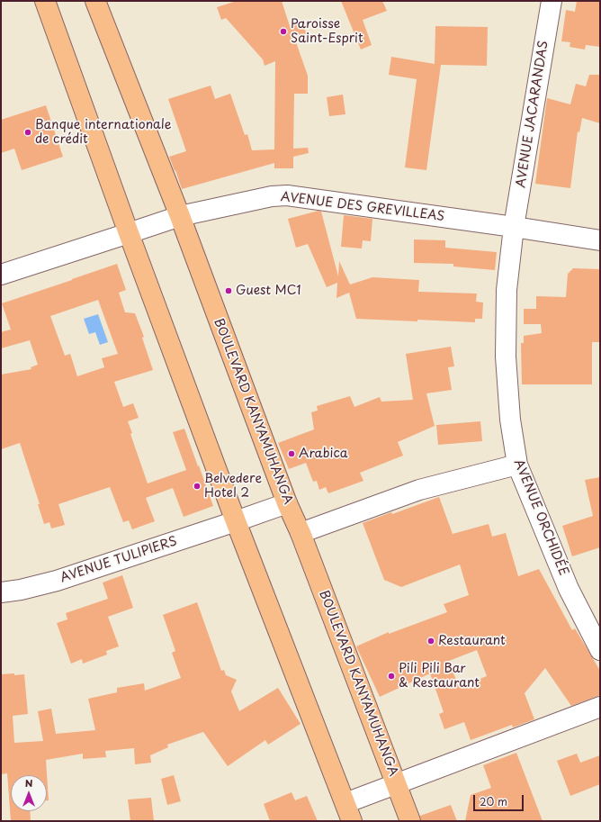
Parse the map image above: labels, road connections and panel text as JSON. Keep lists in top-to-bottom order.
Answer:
{
  "streets": {
    "main road": ["BOULEVARD KANYAMUHANGA"],
    "street": [
      "AVENUE JACARANDAS",
      "AVENUE DES GREVILLEAS",
      "AVENUE ORCHIDÉE",
      "AVENUE TULIPIERS"
    ]
  },
  "crossings": [
    ["AVENUE JACARANDAS", "AVENUE DES GREVILLEAS"],
    ["AVENUE JACARANDAS", "AVENUE ORCHIDÉE"],
    ["AVENUE DES GREVILLEAS", "BOULEVARD KANYAMUHANGA"],
    ["AVENUE DES GREVILLEAS", "AVENUE ORCHIDÉE"],
    ["BOULEVARD KANYAMUHANGA", "AVENUE TULIPIERS"]
  ],
  "places": [
    "Paroisse Saint-Esprit",
    "Banque internationale de crédit",
    "Guest MC1",
    "Arabica",
    "Belvedere Hotel 2",
    "Restaurant",
    "Pili Pili Bar & Restaurant"
  ],
  "scale_bar": "20 m",
  "north": "top"
}
